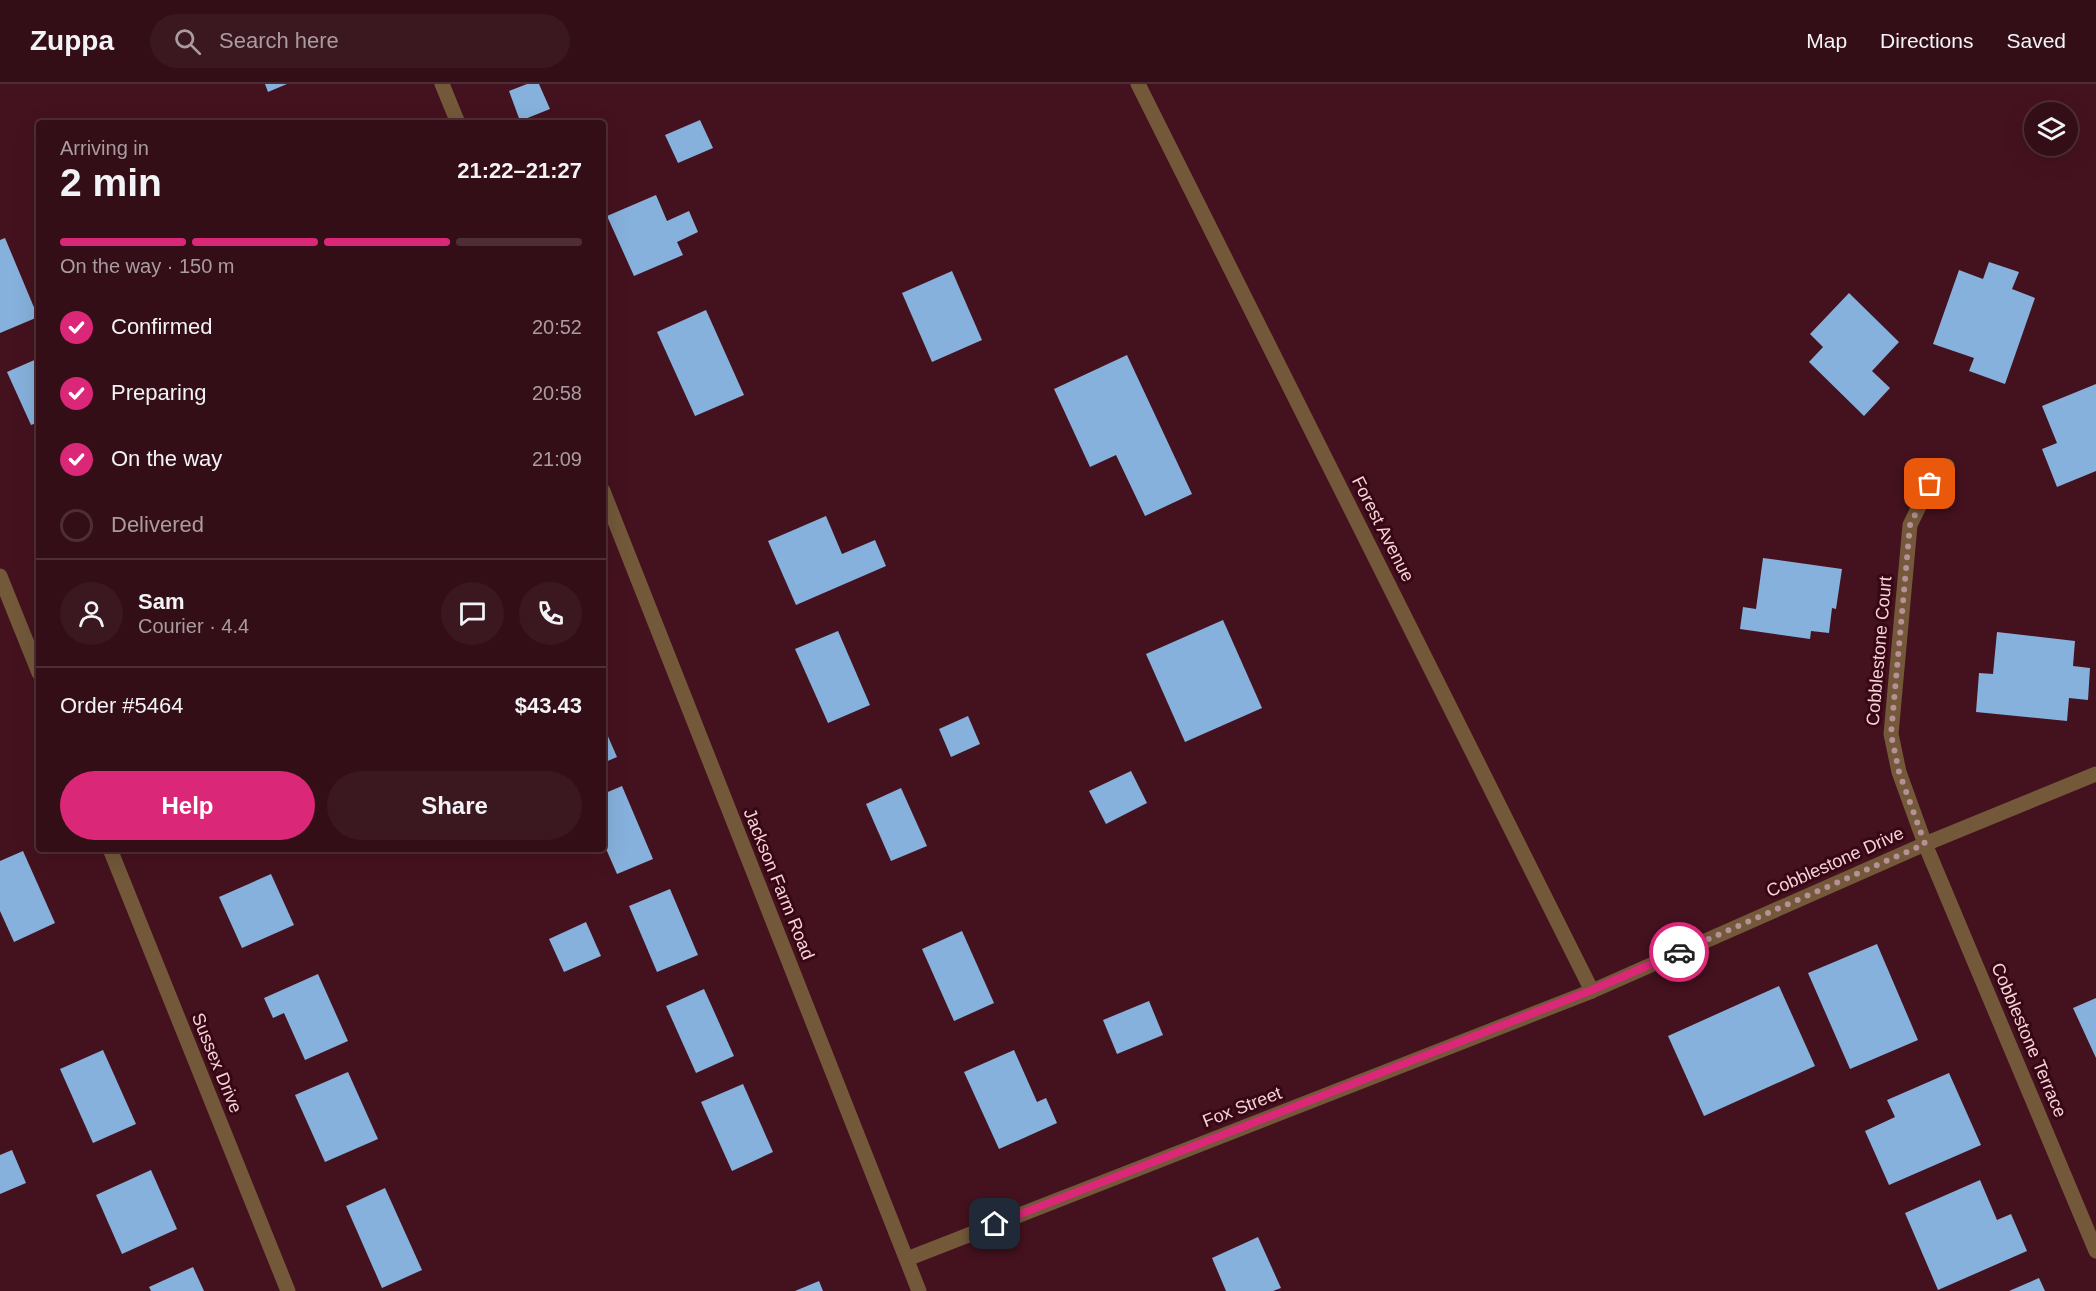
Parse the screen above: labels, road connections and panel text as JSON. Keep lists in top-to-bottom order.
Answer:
{
  "streets": {
    "street": [
      "Forest Avenue",
      "Cobblestone Court",
      "Cobblestone Drive",
      "Jackson Farm Road",
      "Cobblestone Terrace",
      "Sussex Drive",
      "Fox Street"
    ]
  },
  "crossings": [
    ["Forest Avenue", "Cobblestone Drive"],
    ["Forest Avenue", "Fox Street"],
    ["Cobblestone Court", "Cobblestone Drive"],
    ["Cobblestone Court", "Cobblestone Terrace"],
    ["Cobblestone Drive", "Cobblestone Terrace"],
    ["Cobblestone Drive", "Fox Street"],
    ["Jackson Farm Road", "Fox Street"]
  ],
  "page": {
    "header": "Zuppa",
    "search": "Search here",
    "nav": ["Map", "Directions", "Saved"],
    "heading": ["2 min", "Arriving in", "21:22–21:27"],
    "panel": [
      "Sam",
      "Courier · 4.4",
      "Order #5464",
      "$43.43"
    ],
    "bar": "On the way · 150 m",
    "list": [
      ["Confirmed", "20:52"],
      ["Preparing", "20:58"],
      ["On the way", "21:09"],
      "Delivered"
    ],
    "buttons": ["Help", "Share"]
  }
}
